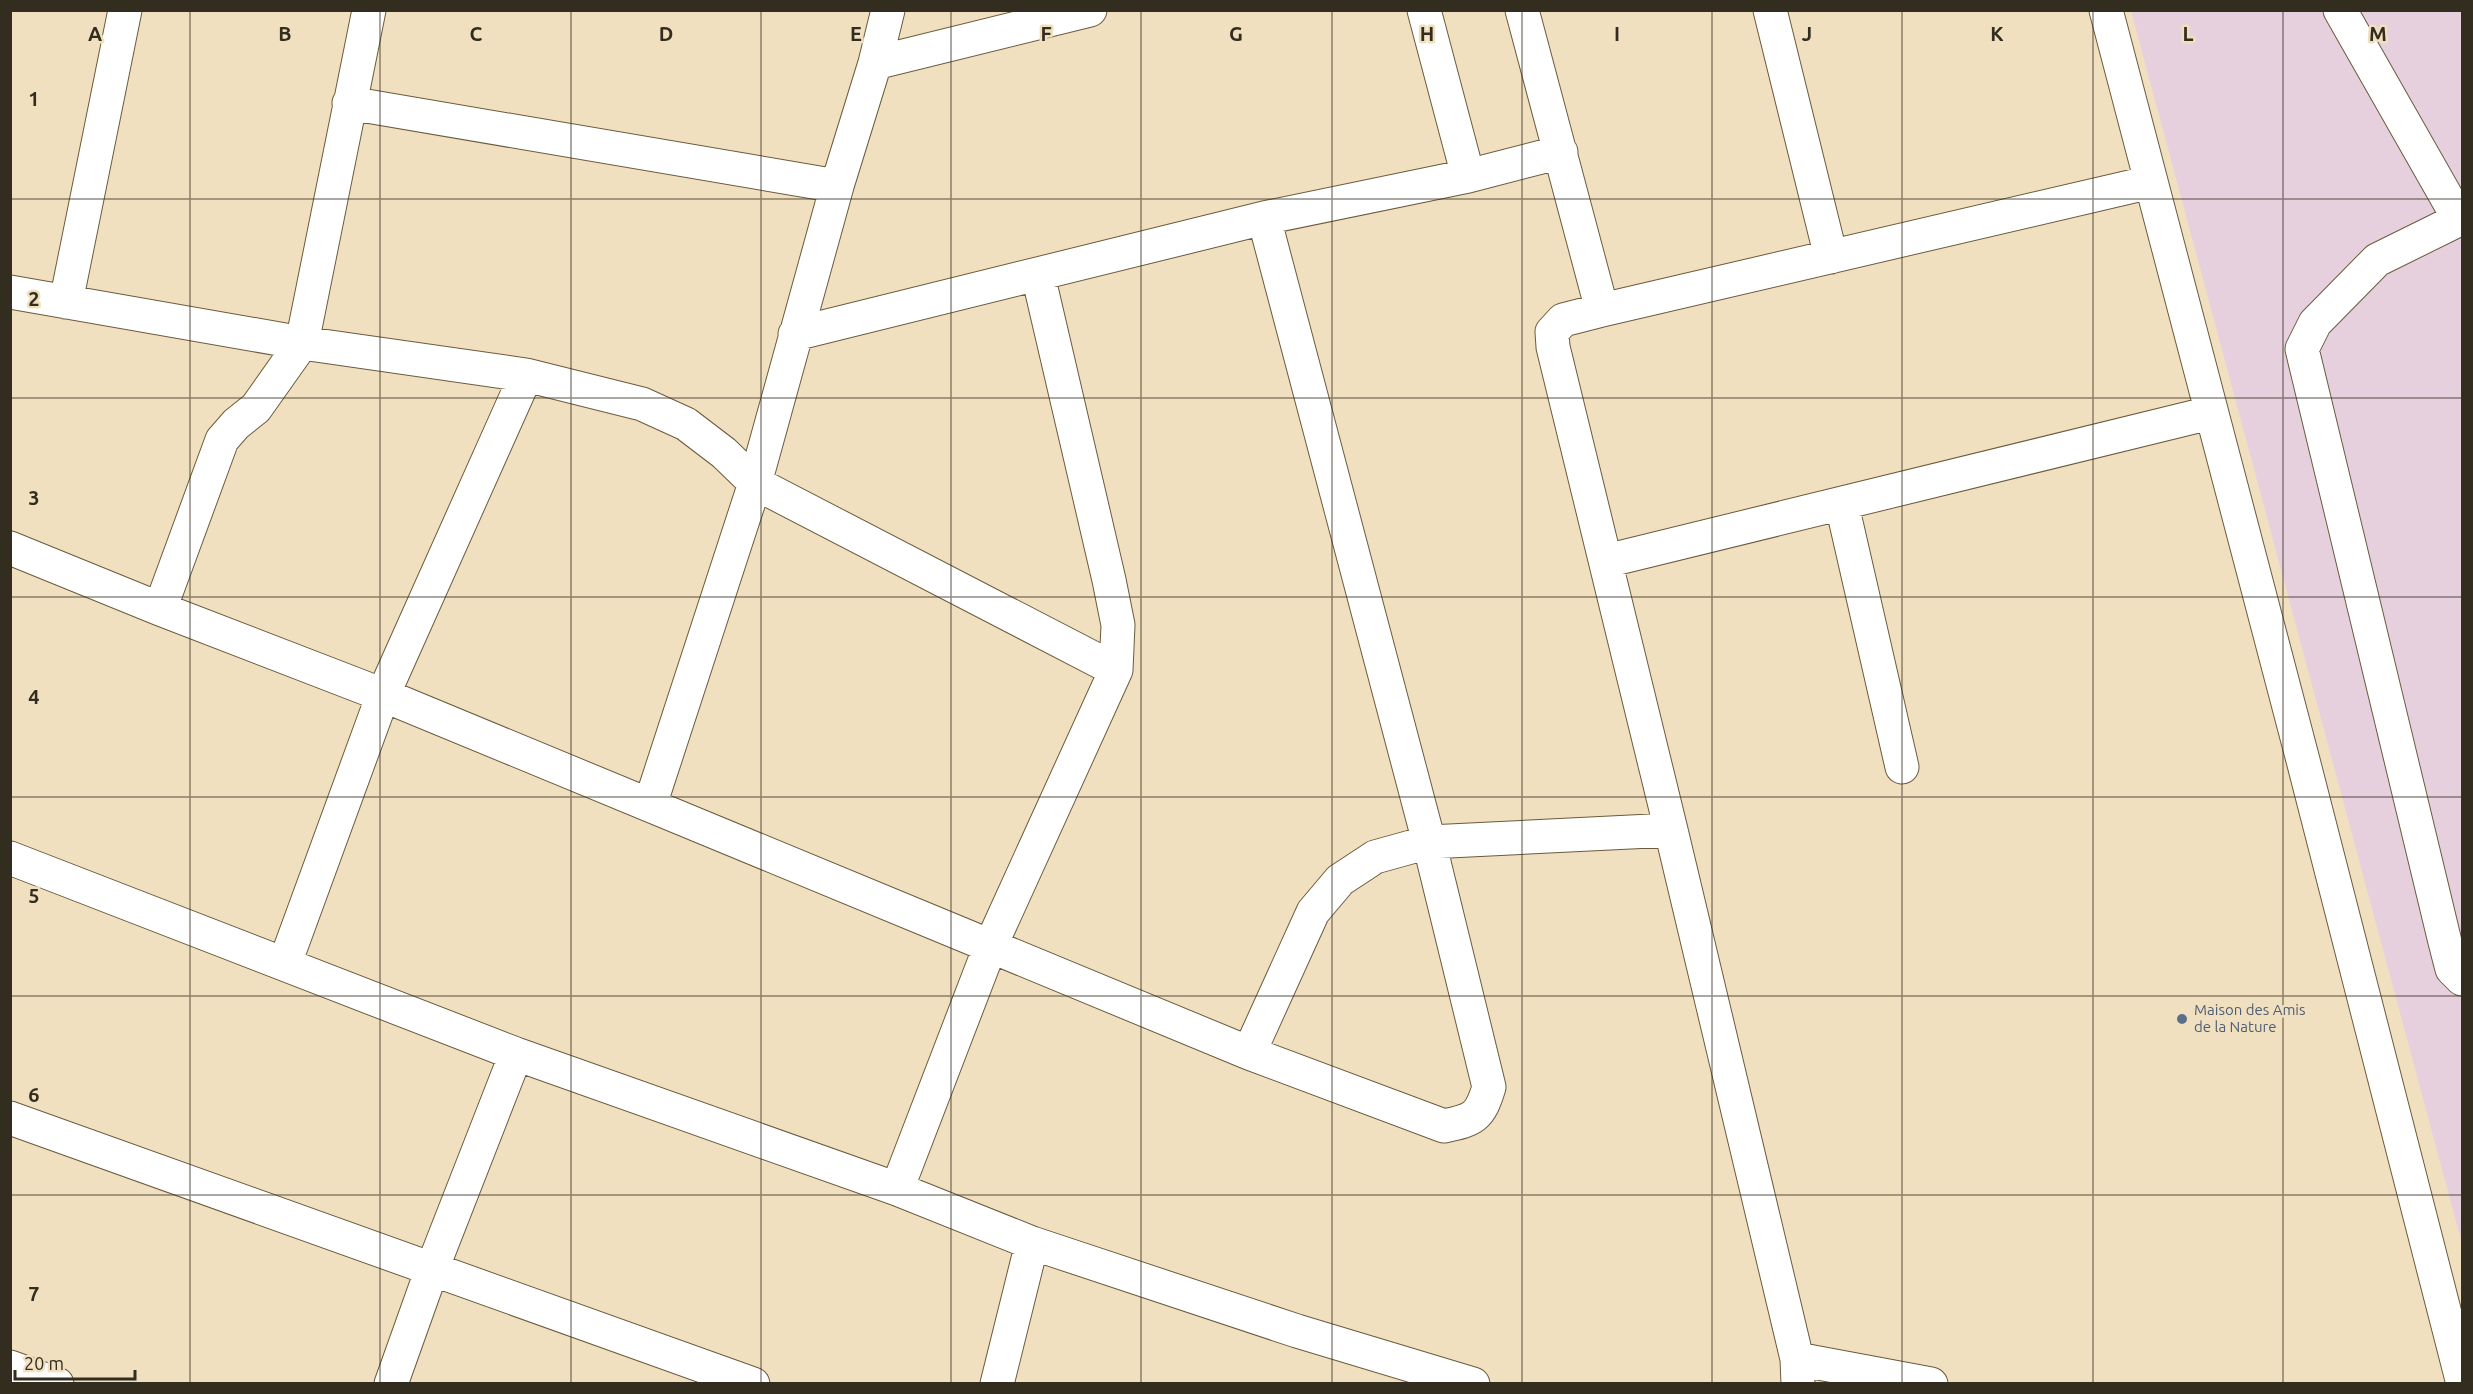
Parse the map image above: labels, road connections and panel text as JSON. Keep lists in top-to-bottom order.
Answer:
{
  "places": ["Maison des Amis de la Nature"],
  "scale_bar": "20 m",
  "grid": {
    "columns": [
      "A",
      "B",
      "C",
      "D",
      "E",
      "F",
      "G",
      "H",
      "I",
      "J",
      "K",
      "L",
      "M"
    ],
    "rows": [
      "1",
      "2",
      "3",
      "4",
      "5",
      "6",
      "7"
    ]
  }
}
